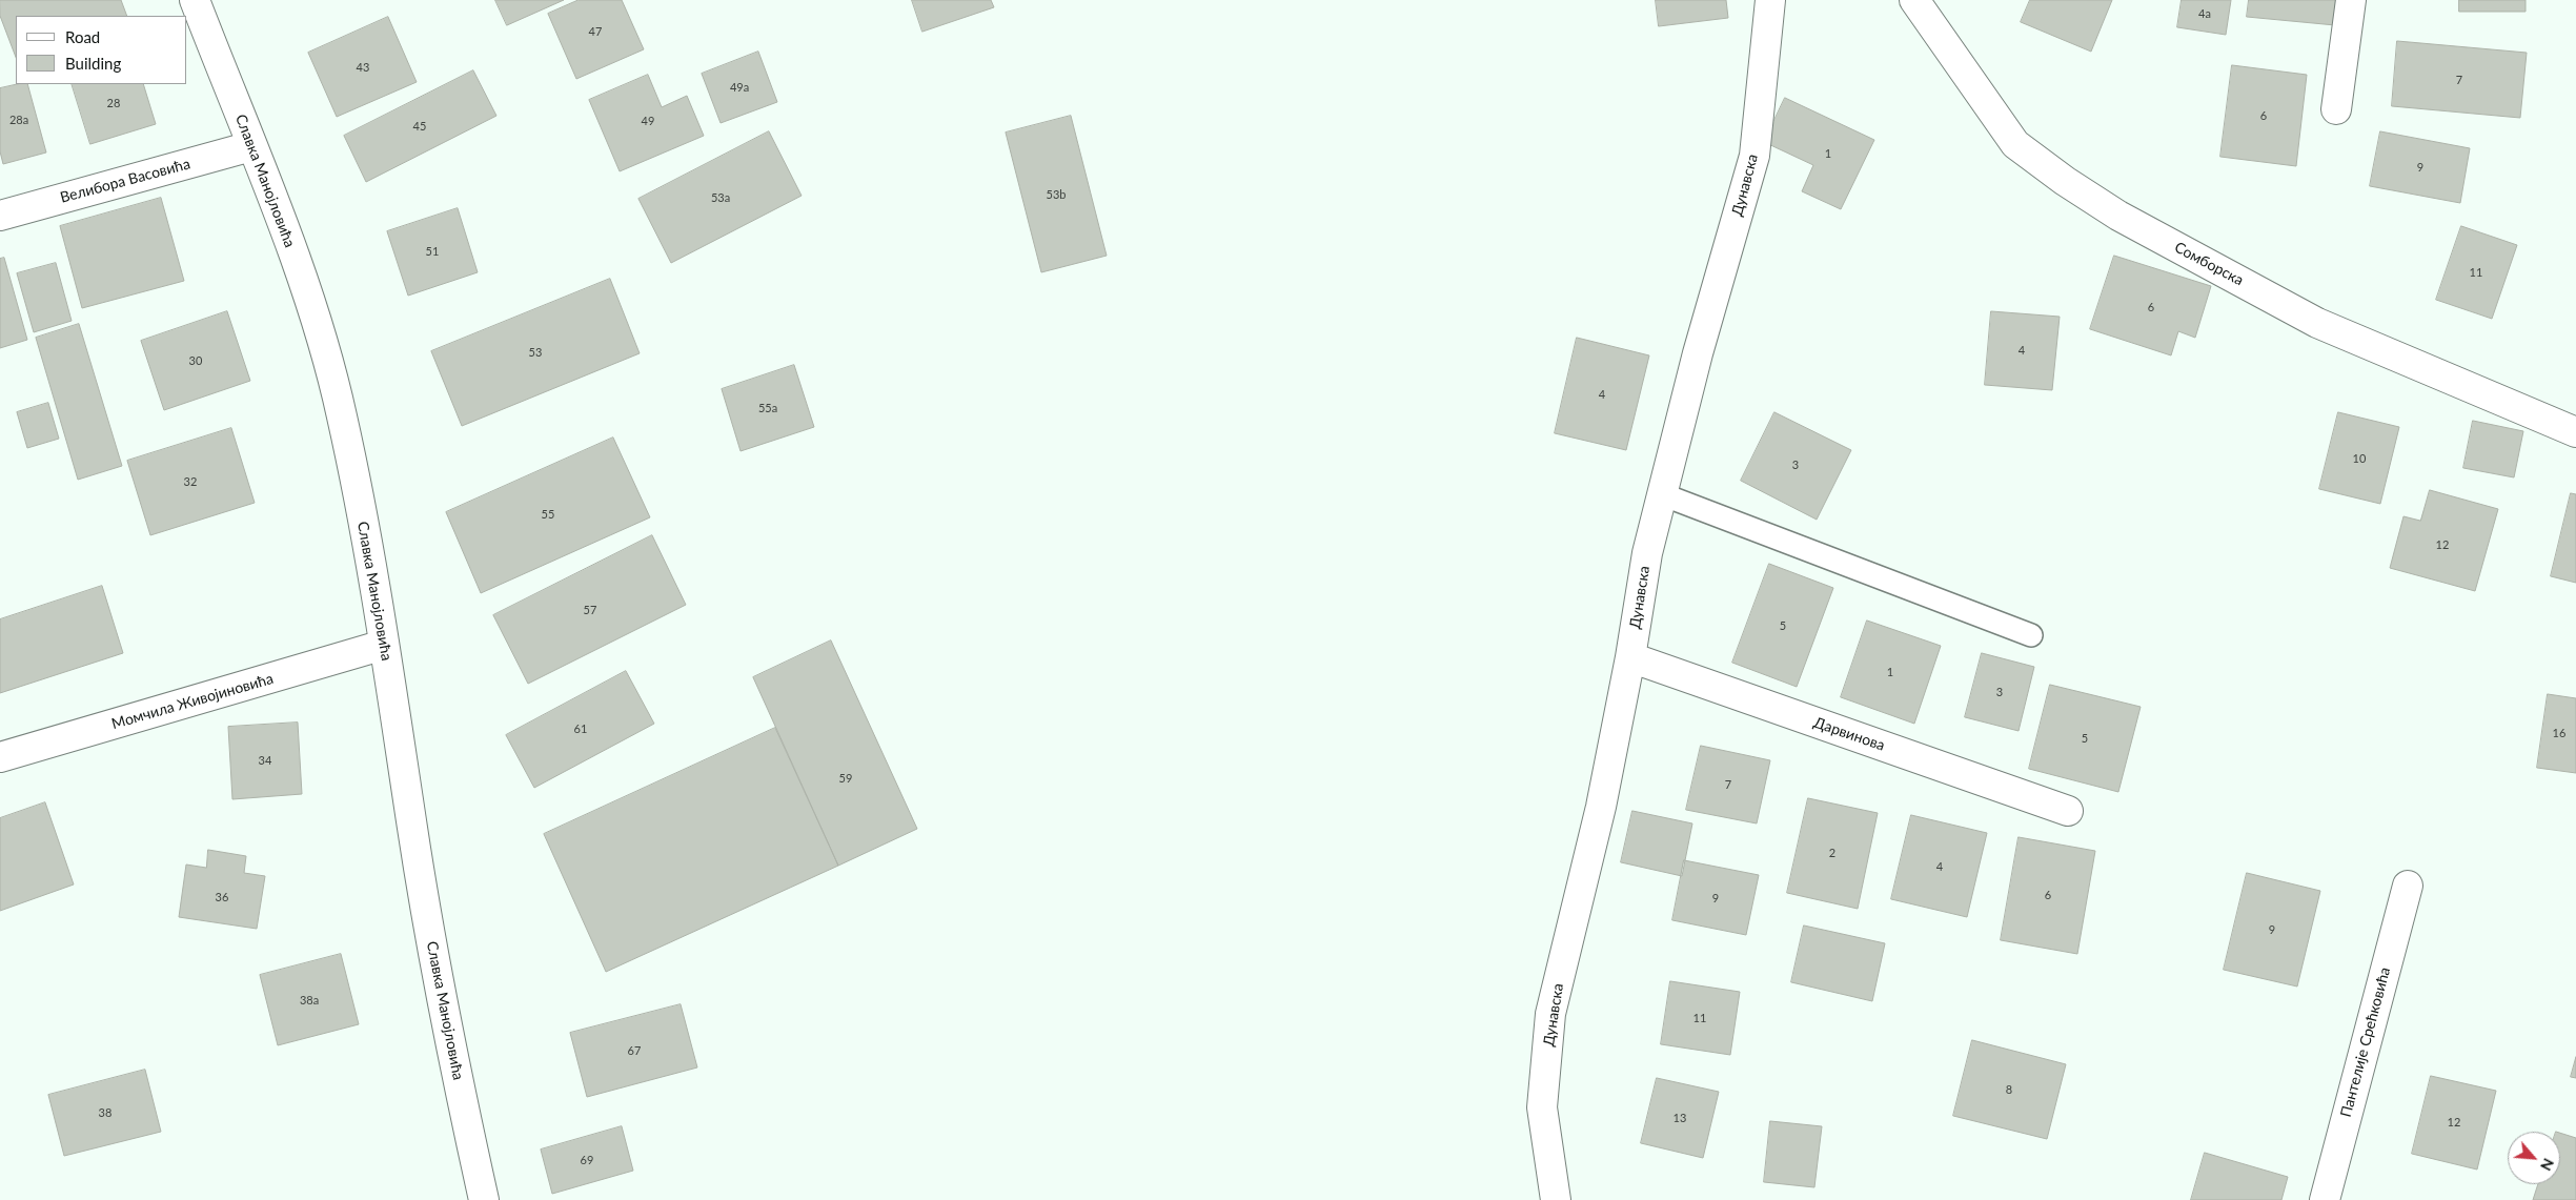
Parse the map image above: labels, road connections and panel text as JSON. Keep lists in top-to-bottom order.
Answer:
{
  "streets": {
    "street": [
      "Велибора Васовића",
      "Славка Манојловића",
      "Дунавска",
      "Сомборска",
      "Момчила Живојиновића",
      "Дарвинова",
      "Пантелије Срећковића"
    ]
  },
  "crossings": [
    ["Велибора Васовића", "Славка Манојловића"],
    ["Славка Манојловића", "Момчила Живојиновића"],
    ["Дунавска", "Дарвинова"]
  ],
  "house_numbers": [
    "4a",
    "47",
    "43",
    "7",
    "49a",
    "28",
    "6",
    "28a",
    "49",
    "45",
    "1",
    "9",
    "53b",
    "53a",
    "51",
    "11",
    "6",
    "4",
    "53",
    "30",
    "4",
    "55a",
    "10",
    "3",
    "32",
    "55",
    "12",
    "57",
    "5",
    "1",
    "3",
    "61",
    "16",
    "5",
    "34",
    "59",
    "7",
    "2",
    "4",
    "6",
    "36",
    "9",
    "9",
    "38a",
    "11",
    "67",
    "8",
    "38",
    "13",
    "12",
    "69"
  ],
  "legend": ["Road", "Building"],
  "north": "bottom right"
}
